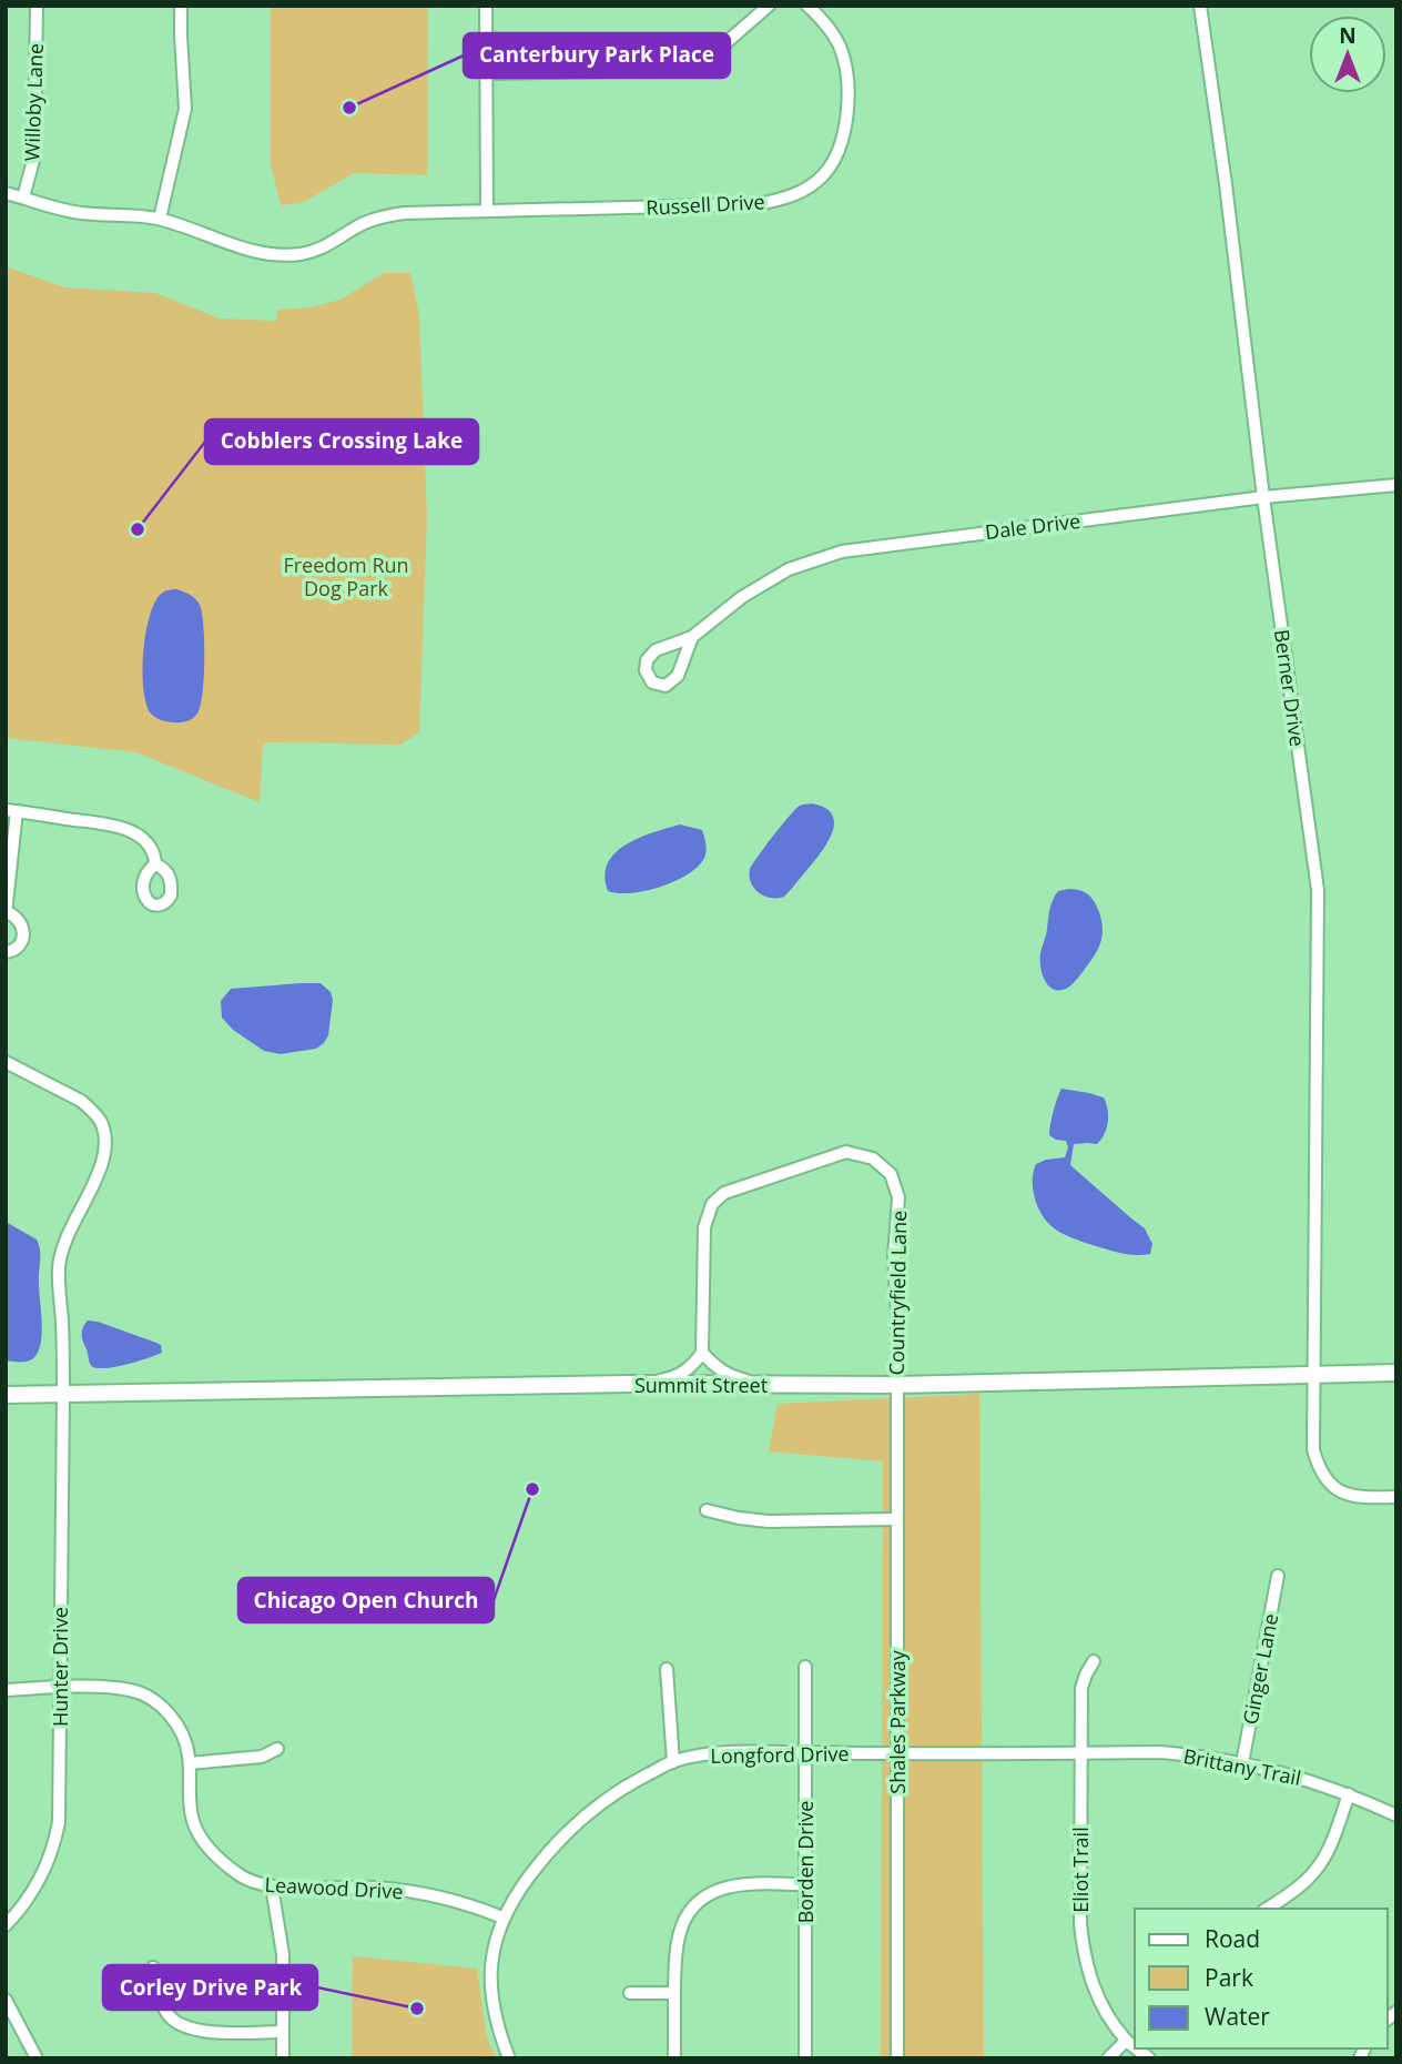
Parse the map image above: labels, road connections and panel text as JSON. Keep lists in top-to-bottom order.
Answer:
{
  "streets": {
    "main road": ["Summit Street"],
    "street": [
      "Willoby Lane",
      "Russell Drive",
      "Dale Drive",
      "Berner Drive",
      "Countryfield Lane",
      "Hunter Drive",
      "Ginger Lane",
      "Shales Parkway",
      "Longford Drive",
      "Brittany Trail",
      "Borden Drive",
      "Eliot Trail",
      "Leawood Drive"
    ]
  },
  "crossings": [
    ["Willoby Lane", "Russell Drive"],
    ["Dale Drive", "Berner Drive"],
    ["Berner Drive", "Summit Street"],
    ["Countryfield Lane", "Summit Street"],
    ["Countryfield Lane", "Shales Parkway"],
    ["Summit Street", "Hunter Drive"],
    ["Summit Street", "Shales Parkway"],
    ["Hunter Drive", "Leawood Drive"],
    ["Ginger Lane", "Brittany Trail"],
    ["Shales Parkway", "Longford Drive"],
    ["Longford Drive", "Brittany Trail"],
    ["Longford Drive", "Borden Drive"],
    ["Longford Drive", "Eliot Trail"],
    ["Longford Drive", "Leawood Drive"],
    ["Brittany Trail", "Eliot Trail"]
  ],
  "parks": ["Freedom Run Dog Park"],
  "places": [
    "Canterbury Park Place",
    "Cobblers Crossing Lake",
    "Chicago Open Church",
    "Corley Drive Park"
  ],
  "legend": ["Road", "Park", "Water"],
  "north": "top"
}
